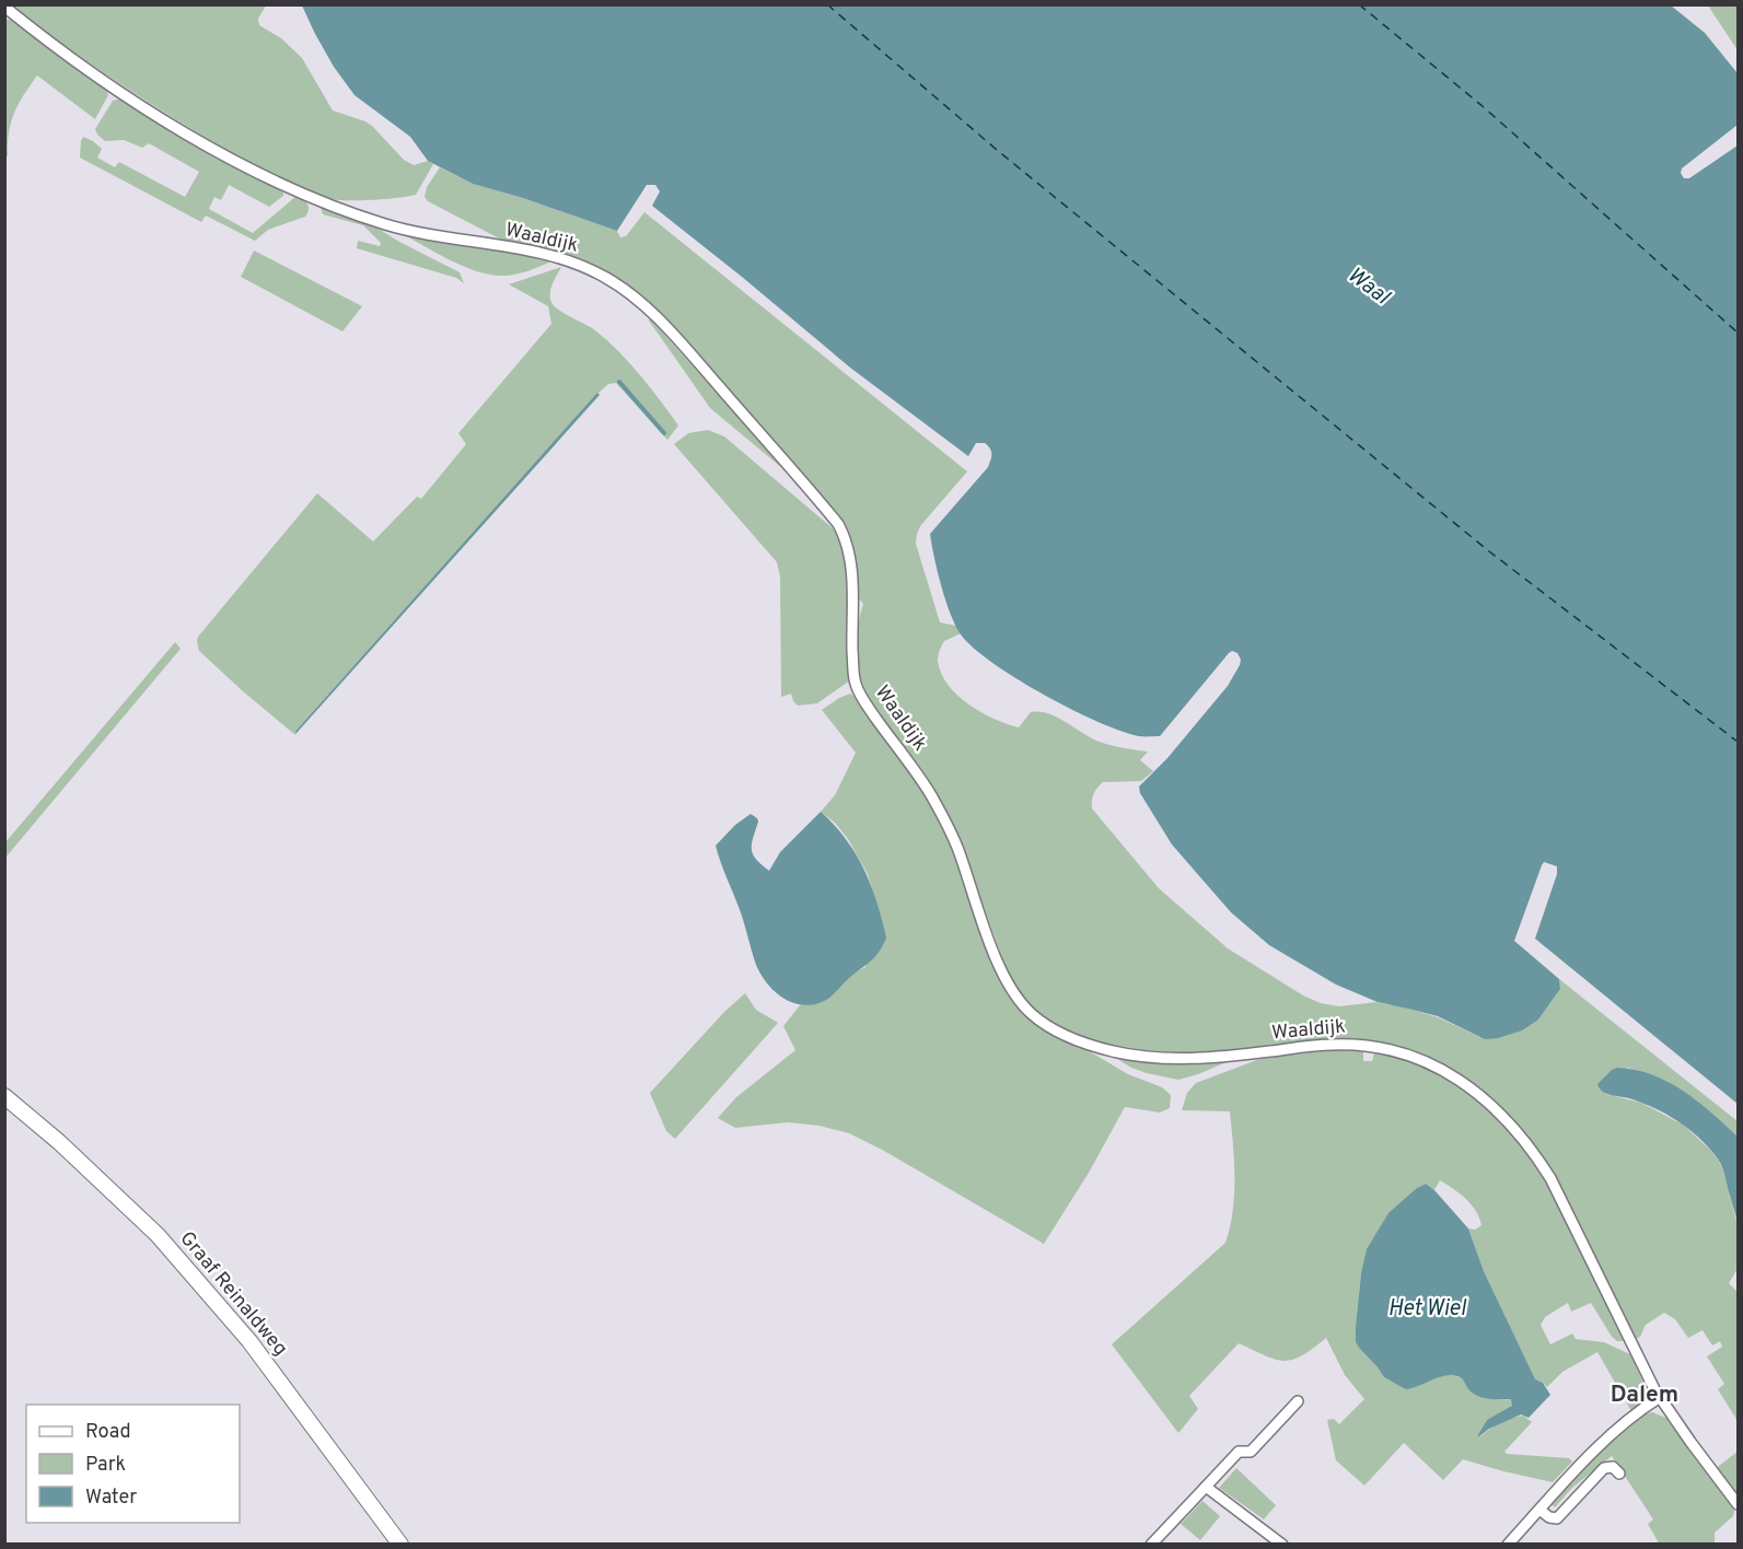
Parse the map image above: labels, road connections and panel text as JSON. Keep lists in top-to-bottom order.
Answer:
{
  "streets": {
    "main road": ["Graaf Reinaldweg"],
    "street": ["Waaldijk"]
  },
  "districts": ["Dalem"],
  "water": ["Waal", "Het Wiel"],
  "legend": ["Road", "Park", "Water"]
}
